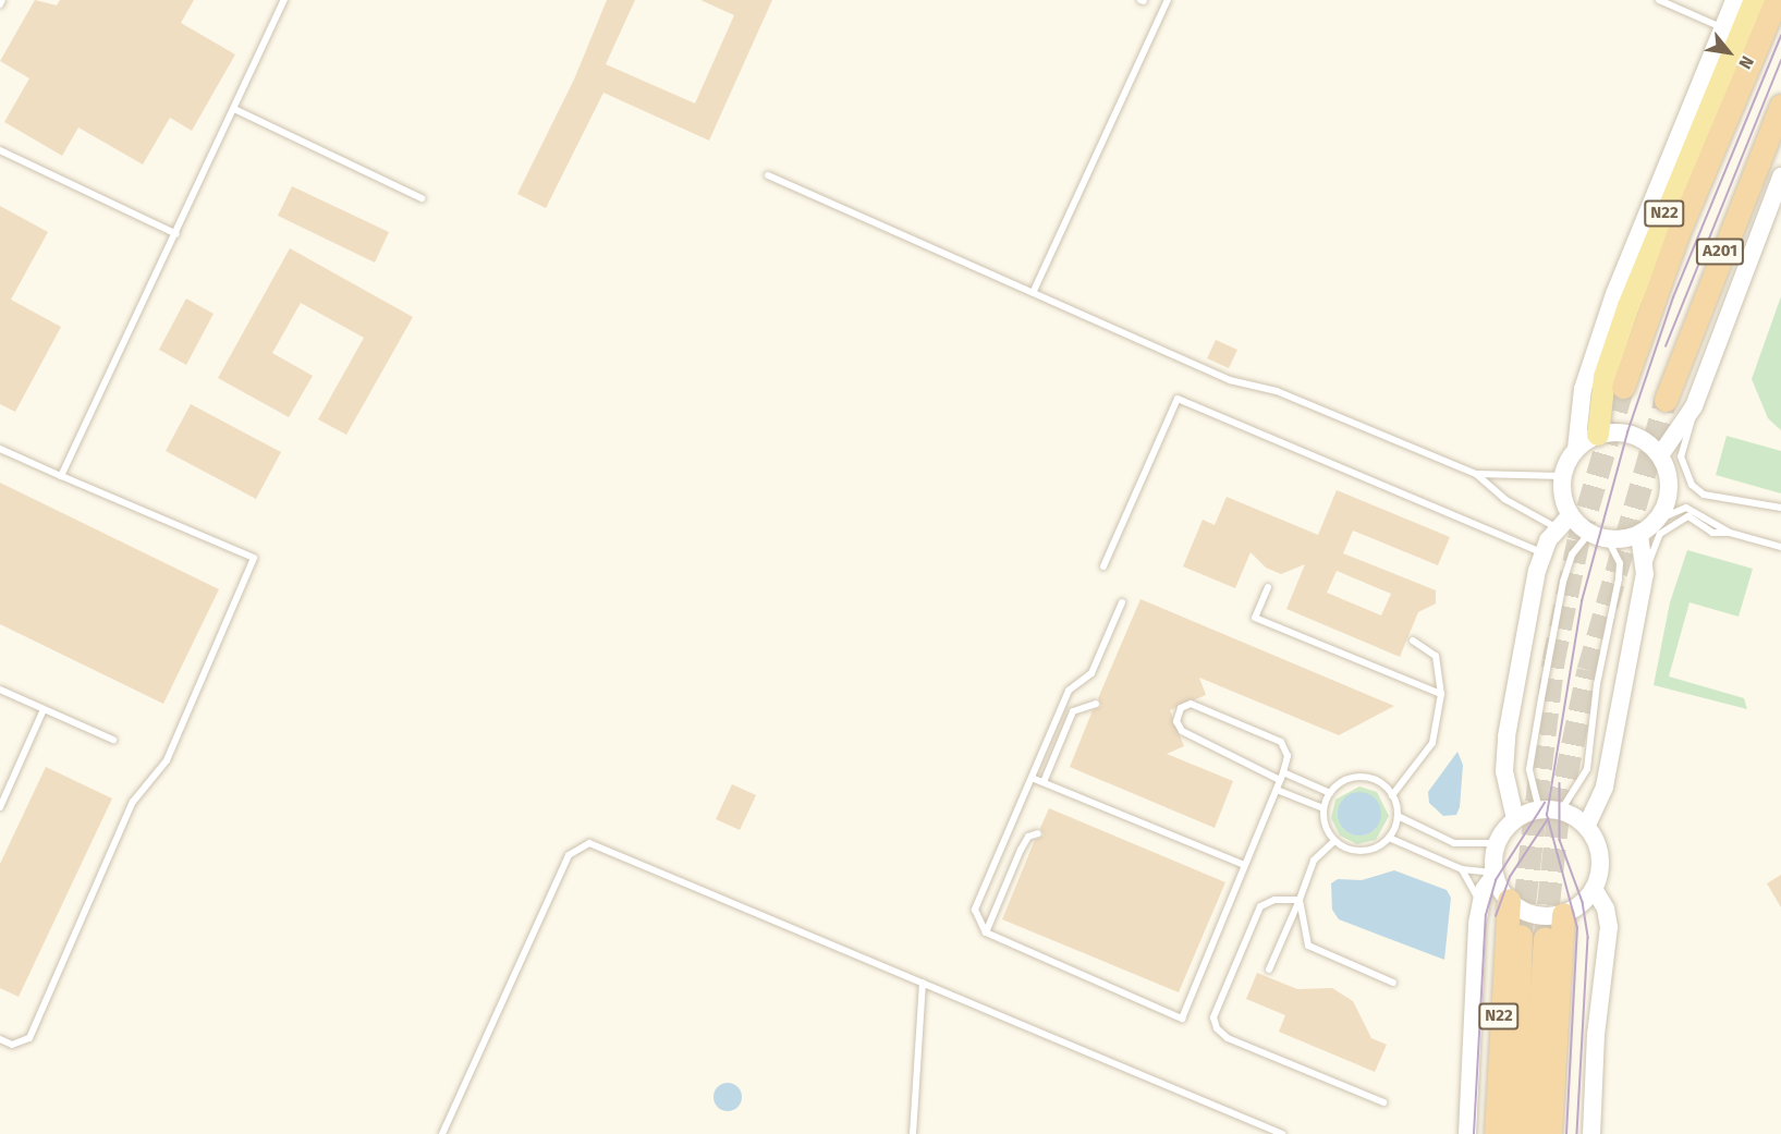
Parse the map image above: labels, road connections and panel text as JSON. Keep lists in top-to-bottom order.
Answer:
{
  "streets": {
    "highway": ["N22", "A201"]
  },
  "north": "bottom right"
}
